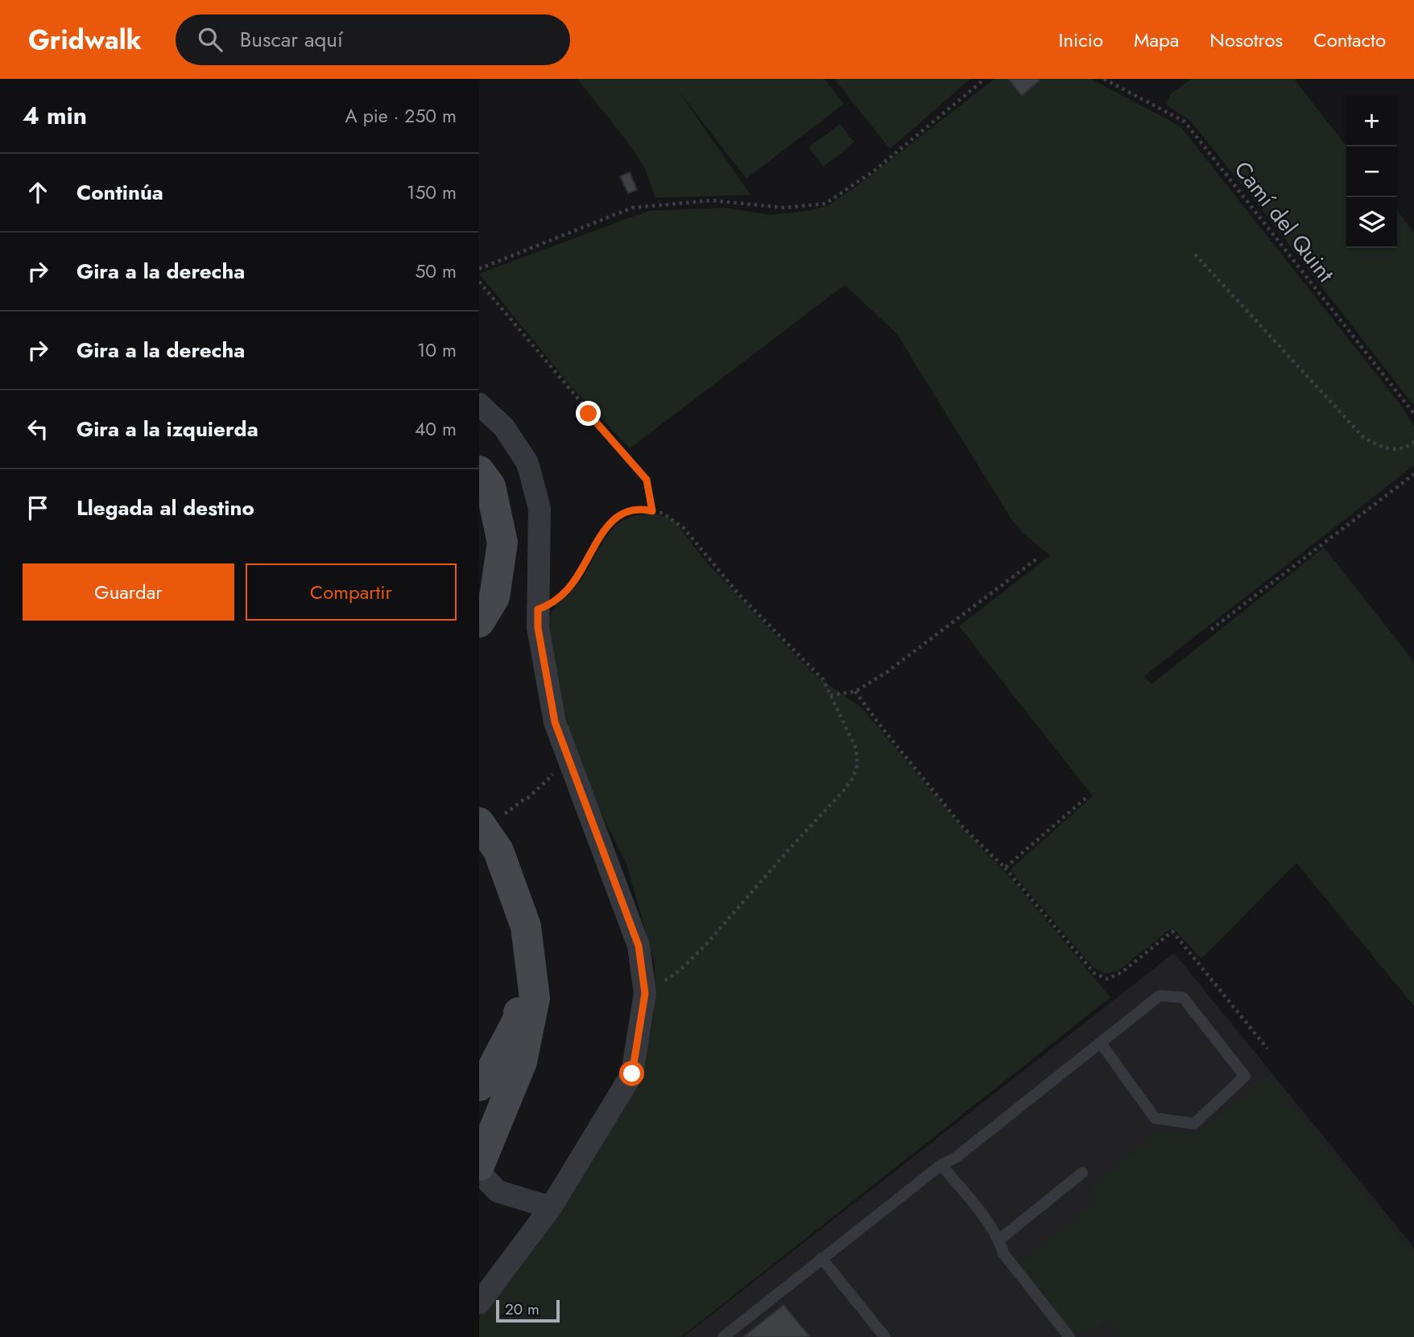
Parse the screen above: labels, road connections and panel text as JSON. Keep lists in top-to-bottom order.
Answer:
{
  "streets": {
    "path": ["Camí del Quint"]
  },
  "scale_bar": "20 m",
  "page": {
    "header": "Gridwalk",
    "search": "Buscar aquí",
    "nav": [
      "Inicio",
      "Mapa",
      "Nosotros",
      "Contacto"
    ],
    "heading": ["4 min", "A pie · 250 m"],
    "map_buttons": ["+", "−"],
    "list": [
      ["Continúa", "150 m"],
      ["Gira a la derecha", "50 m"],
      ["Gira a la derecha", "10 m"],
      ["Gira a la izquierda", "40 m"],
      "Llegada al destino"
    ],
    "buttons": ["Guardar", "Compartir"],
    "scale": "20 m"
  }
}
